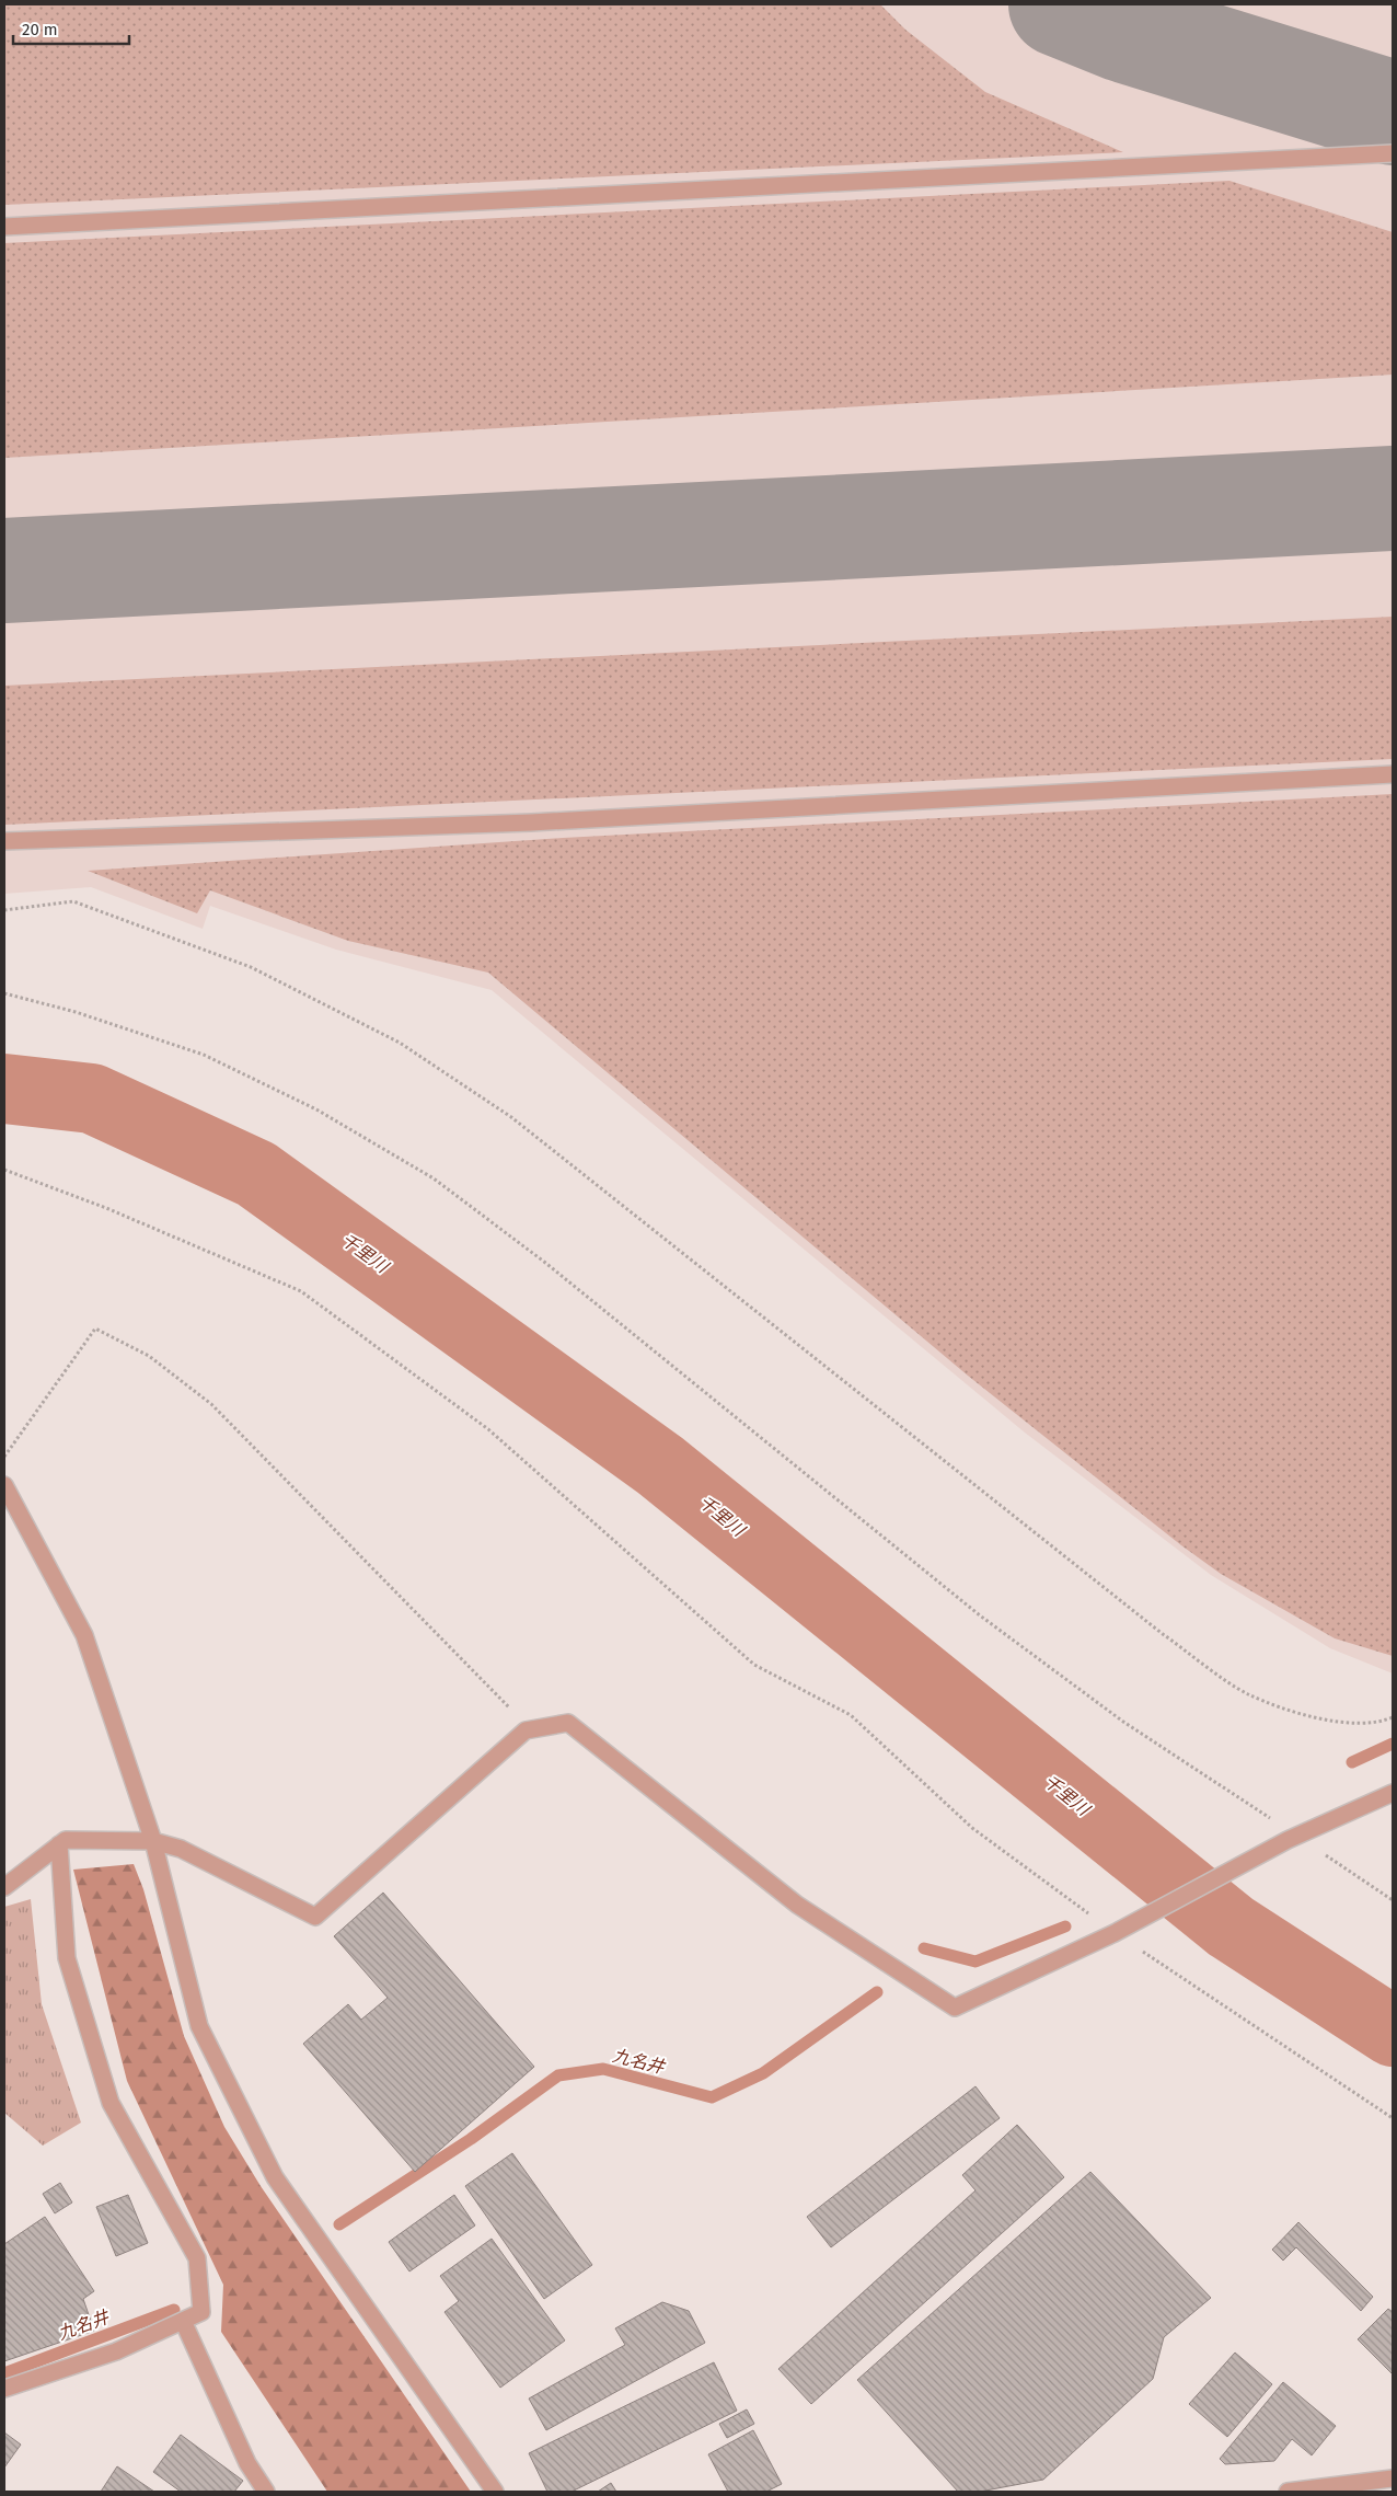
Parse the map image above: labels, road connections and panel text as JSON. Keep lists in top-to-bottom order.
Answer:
{
  "water": ["千里川", "九名井"],
  "scale_bar": "20 m"
}
